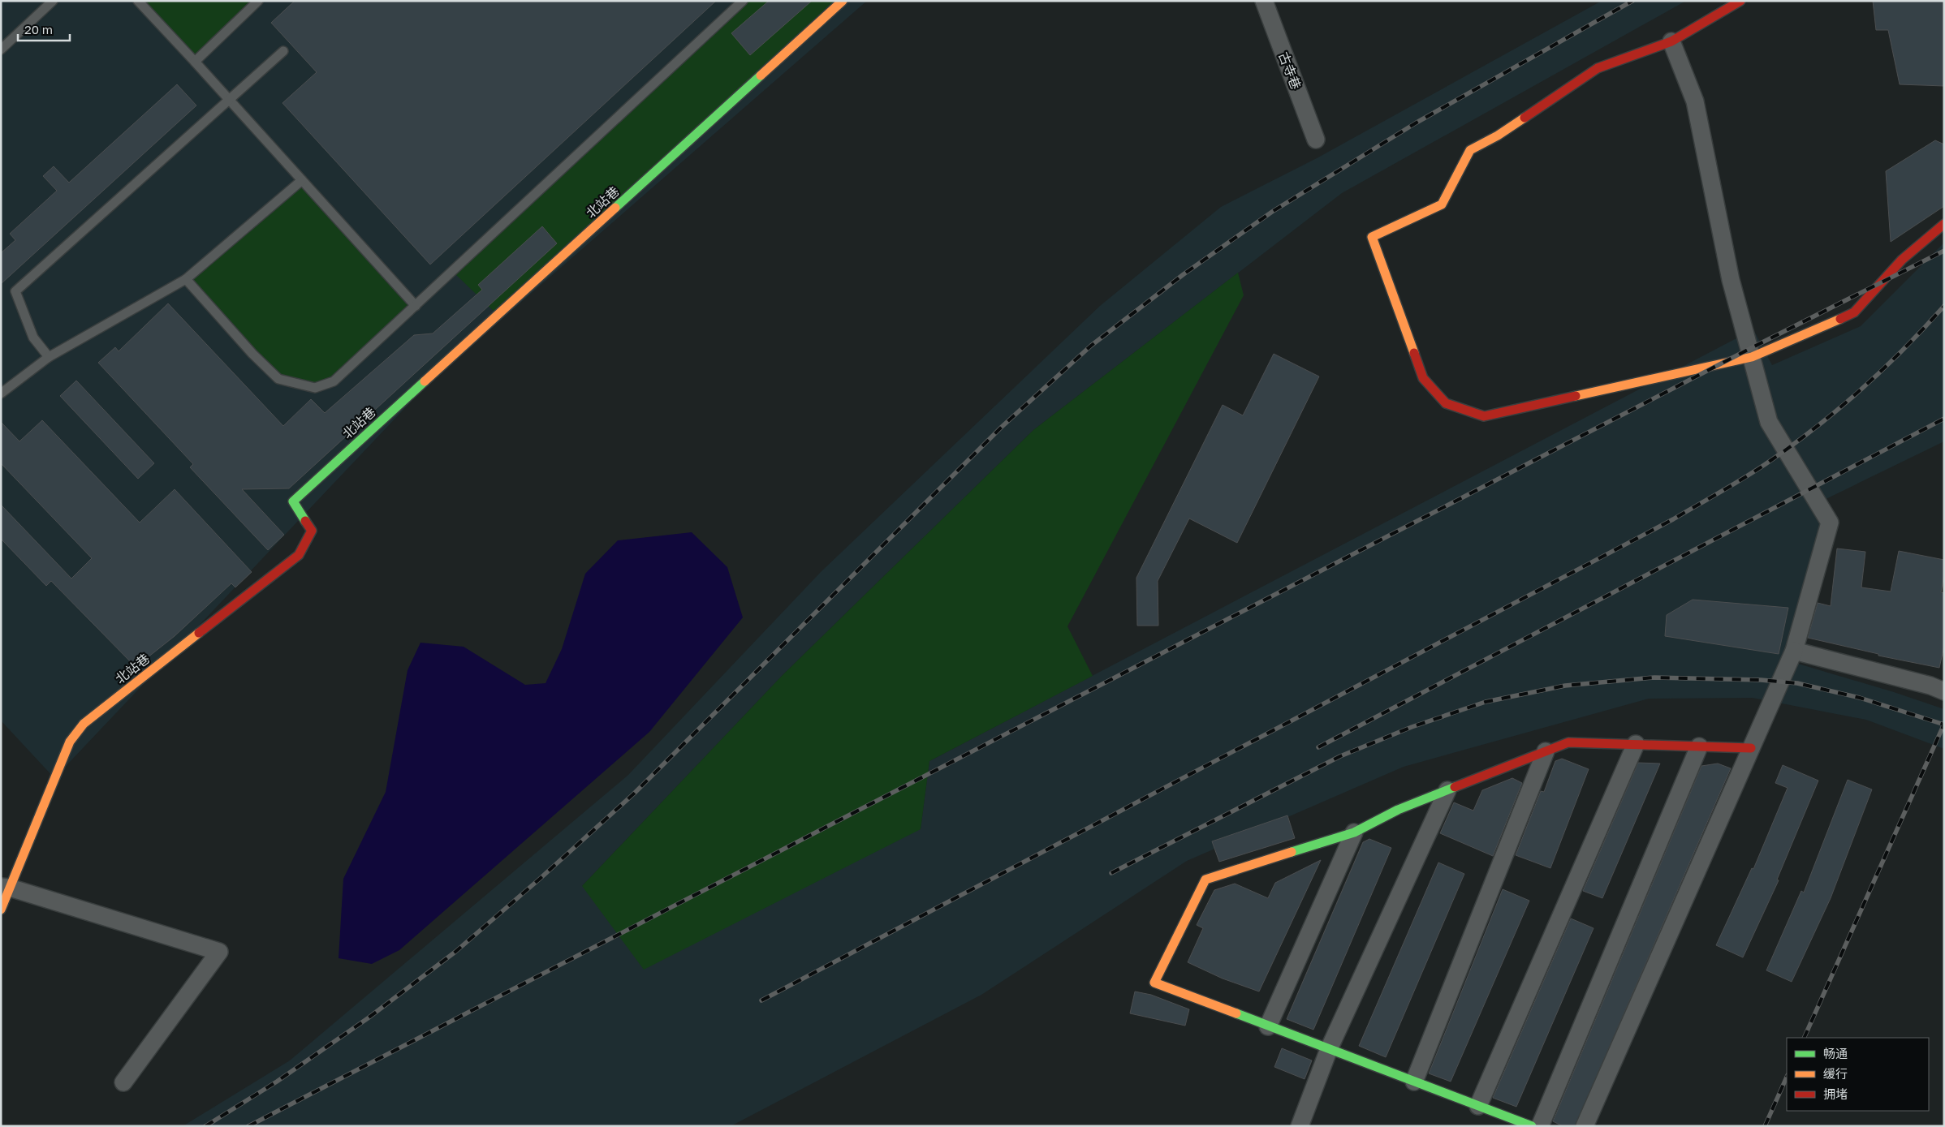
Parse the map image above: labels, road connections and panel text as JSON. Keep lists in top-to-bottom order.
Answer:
{
  "streets": {
    "street": ["古寺巷", "北站巷"]
  },
  "legend": ["畅通", "缓行", "拥堵"],
  "scale_bar": "20 m"
}
